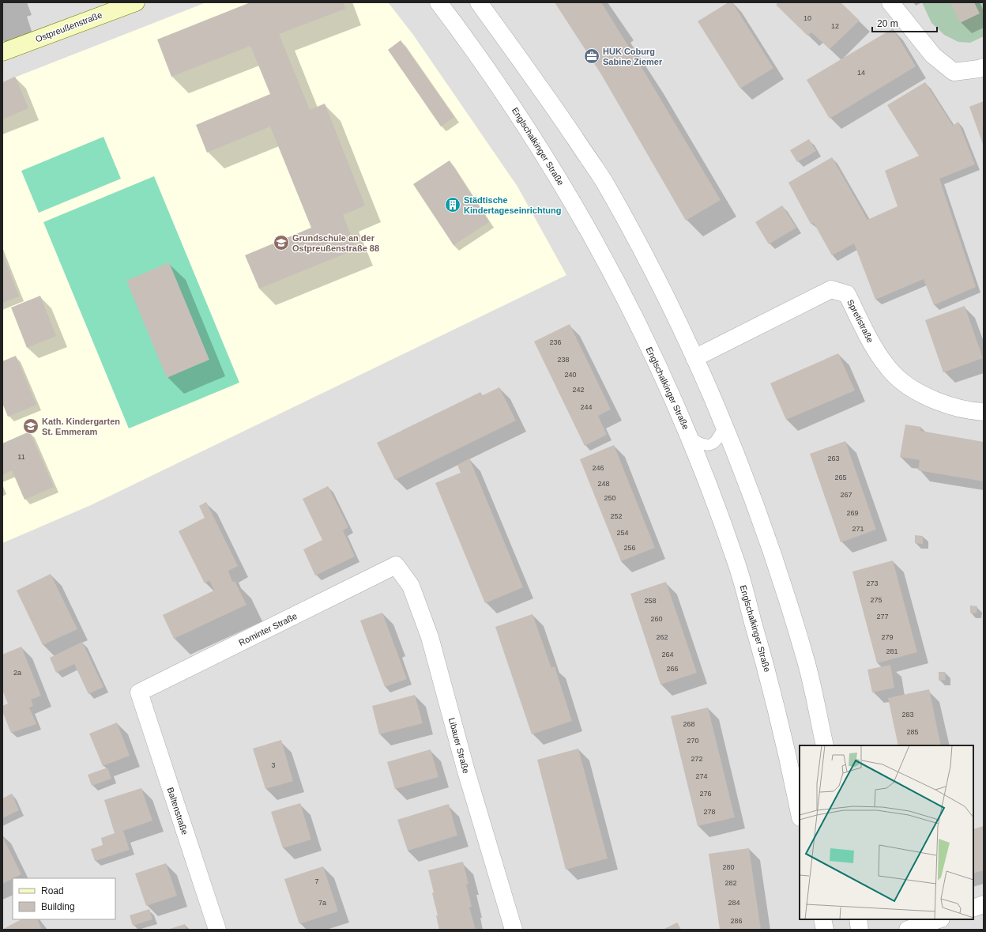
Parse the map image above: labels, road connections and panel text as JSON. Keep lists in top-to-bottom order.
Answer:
{
  "streets": {
    "main road": ["Ostpreußenstraße"],
    "street": [
      "Englschalkinger Straße",
      "Spretistraße",
      "Rominter Straße",
      "Libauer Straße",
      "Baltenstraße"
    ]
  },
  "crossings": [
    ["Rominter Straße", "Libauer Straße"],
    ["Rominter Straße", "Baltenstraße"]
  ],
  "places": {
    "office": ["HUK Coburg Sabine Ziemer"],
    "building": ["Städtische Kindertageseinrichtung"],
    "school or university": ["Grundschule an der Ostpreußenstraße 88", "Kath. Kindergarten St. Emmeram"]
  },
  "house_numbers": [
    "10",
    "12",
    "14",
    "236",
    "238",
    "240",
    "242",
    "244",
    "11",
    "263",
    "246",
    "265",
    "248",
    "267",
    "250",
    "269",
    "252",
    "271",
    "254",
    "256",
    "273",
    "275",
    "258",
    "277",
    "260",
    "262",
    "279",
    "281",
    "264",
    "266",
    "2a",
    "283",
    "268",
    "285",
    "270",
    "272",
    "3",
    "274",
    "276",
    "278",
    "280",
    "7",
    "282",
    "7a",
    "284",
    "286"
  ],
  "legend": ["Road", "Building"],
  "scale_bar": "20 m"
}
